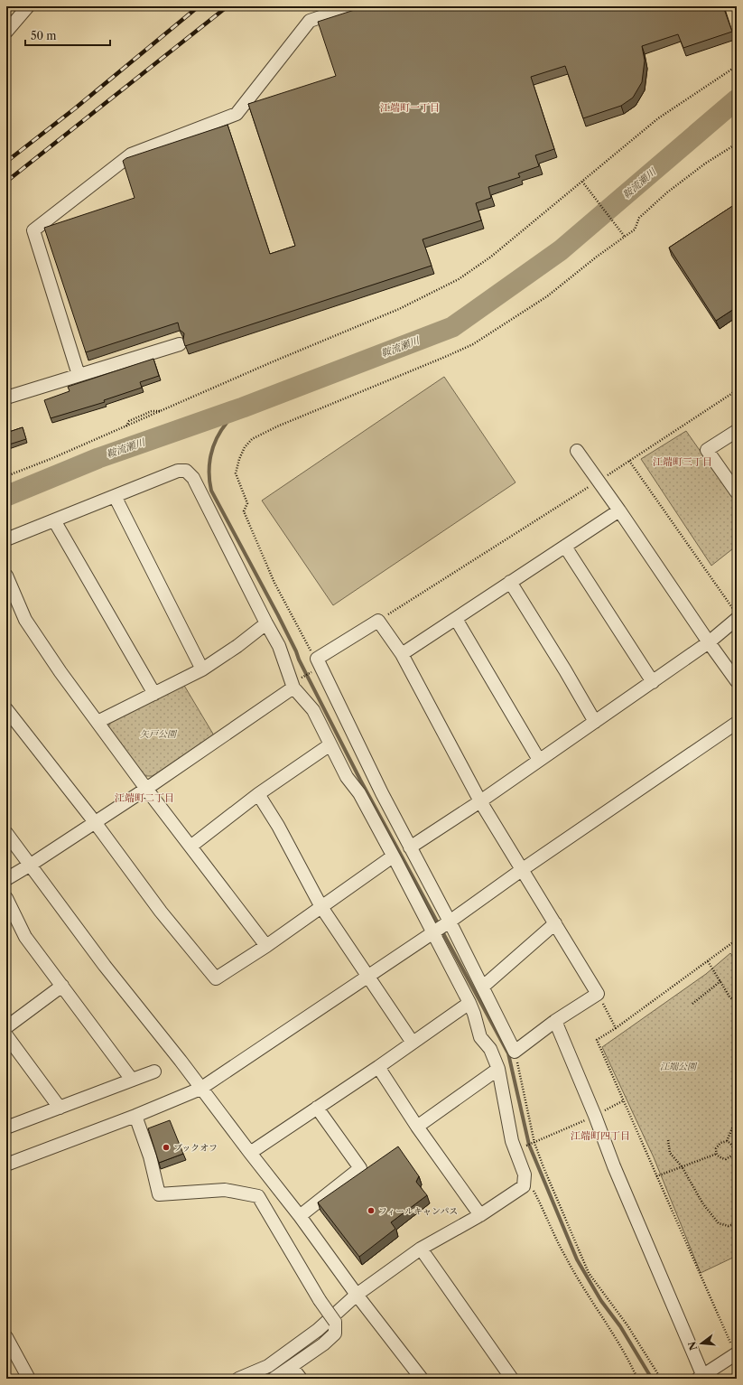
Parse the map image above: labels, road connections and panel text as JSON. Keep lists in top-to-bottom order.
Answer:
{
  "districts": [
    "江端町一丁目",
    "江端町三丁目",
    "江端町二丁目",
    "江端町四丁目"
  ],
  "water": ["鞍流瀬川"],
  "parks": ["矢戸公園", "江端公園"],
  "places": ["ブックオフ", "フィールキャンパス"],
  "scale_bar": "50 m",
  "north": "left"
}
